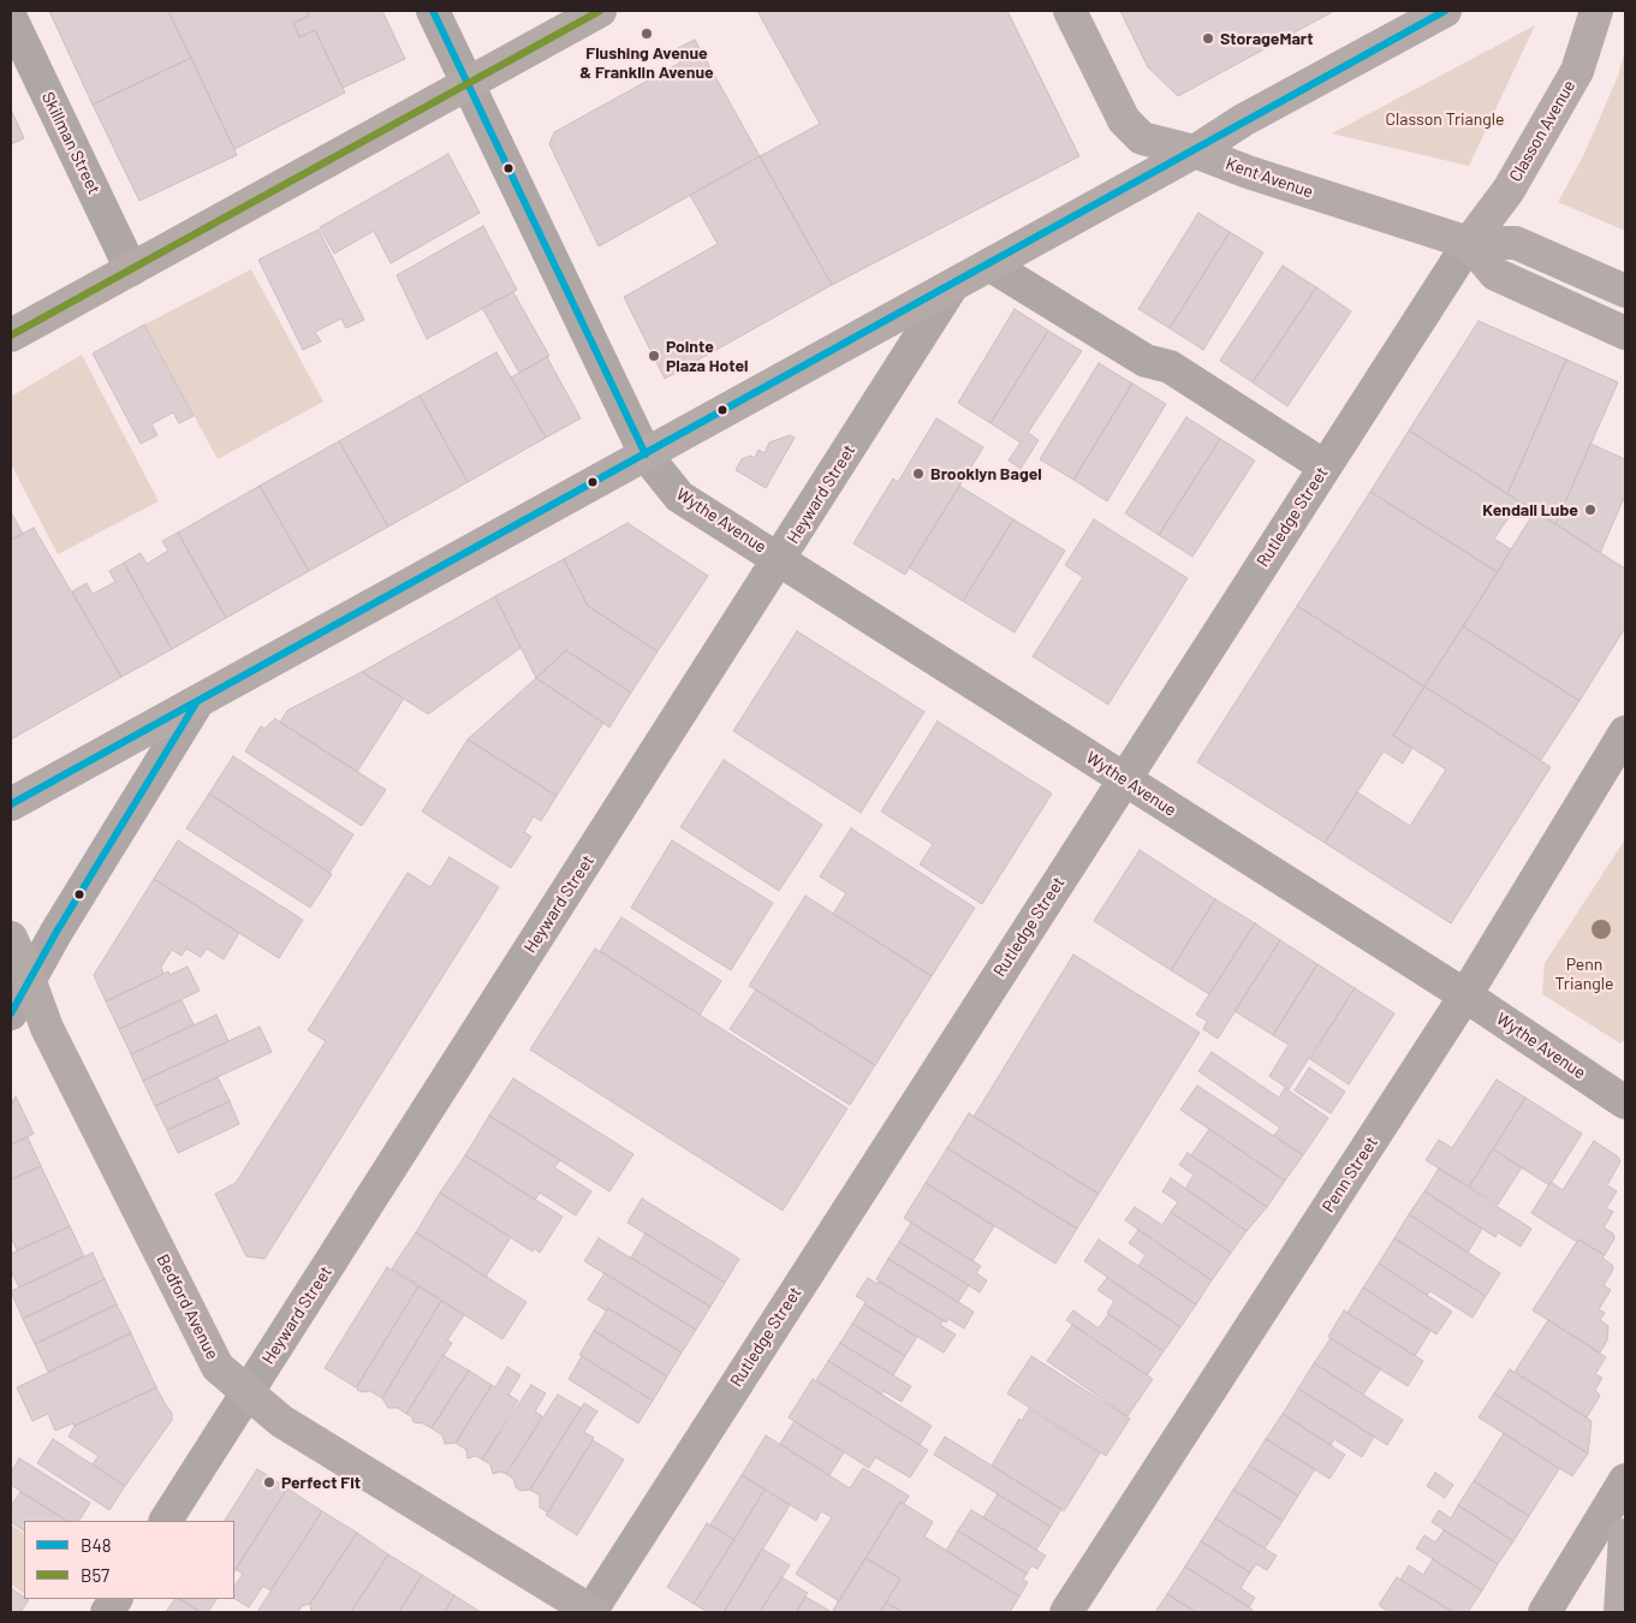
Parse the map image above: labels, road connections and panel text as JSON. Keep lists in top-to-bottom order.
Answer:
{
  "streets": {
    "main road": ["Classon Avenue", "Kent Avenue", "Bedford Avenue"],
    "street": [
      "Skillman Street",
      "Heyward Street",
      "Rutledge Street",
      "Wythe Avenue",
      "Penn Street"
    ]
  },
  "crossings": [
    ["Classon Avenue", "Kent Avenue"],
    ["Classon Avenue", "Rutledge Street"],
    ["Kent Avenue", "Rutledge Street"],
    ["Heyward Street", "Wythe Avenue"],
    ["Heyward Street", "Bedford Avenue"],
    ["Rutledge Street", "Wythe Avenue"],
    ["Rutledge Street", "Bedford Avenue"],
    ["Wythe Avenue", "Penn Street"]
  ],
  "parks": ["Classon Triangle", "Penn Triangle"],
  "places": [
    "Flushing Avenue & Franklin Avenue",
    "StorageMart",
    "Pointe Plaza Hotel",
    "Brooklyn Bagel",
    "Kendall Lube",
    "Perfect Fit"
  ],
  "lines": ["transit line B48", "transit line B57"],
  "legend": ["B48", "B57"]
}
